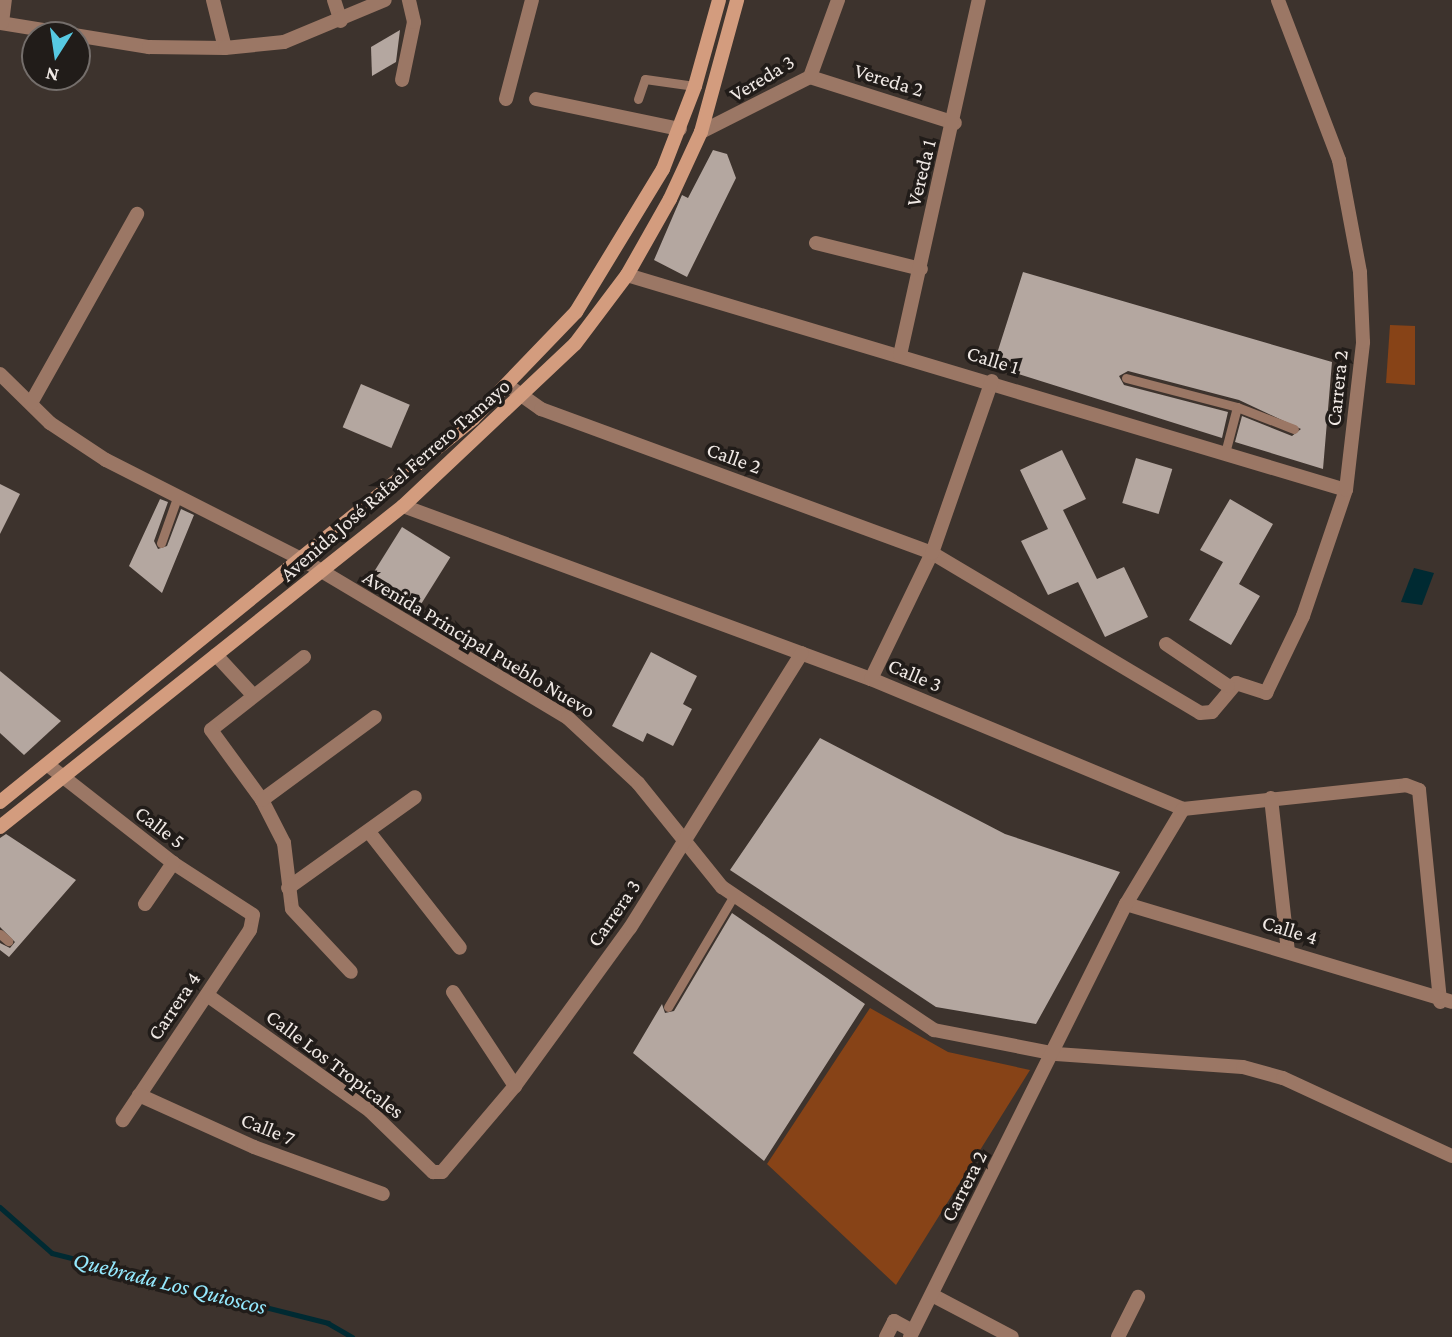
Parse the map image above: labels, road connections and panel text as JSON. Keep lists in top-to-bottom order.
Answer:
{
  "streets": {
    "street": [
      "Vereda 3",
      "Vereda 2",
      "Vereda 1",
      "Calle 1",
      "Carrera 2",
      "Calle 2",
      "Avenida José Rafael Ferrero Tamayo",
      "Avenida Principal Pueblo Nuevo",
      "Calle 3",
      "Calle 5",
      "Carrera 3",
      "Calle 4",
      "Carrera 4",
      "Calle Los Tropicales",
      "Calle 7"
    ]
  },
  "crossings": [
    ["Vereda 3", "Vereda 2"],
    ["Vereda 3", "Avenida José Rafael Ferrero Tamayo"],
    ["Vereda 2", "Vereda 1"],
    ["Vereda 1", "Calle 1"],
    ["Calle 1", "Carrera 2"],
    ["Calle 1", "Avenida José Rafael Ferrero Tamayo"],
    ["Carrera 2", "Calle 2"],
    ["Carrera 2", "Avenida Principal Pueblo Nuevo"],
    ["Carrera 2", "Calle 3"],
    ["Carrera 2", "Calle 4"],
    ["Calle 2", "Avenida José Rafael Ferrero Tamayo"],
    ["Avenida José Rafael Ferrero Tamayo", "Avenida Principal Pueblo Nuevo"],
    ["Avenida José Rafael Ferrero Tamayo", "Calle 3"],
    ["Avenida José Rafael Ferrero Tamayo", "Calle 5"],
    ["Avenida Principal Pueblo Nuevo", "Carrera 3"],
    ["Calle 3", "Carrera 3"],
    ["Calle 3", "Calle 4"],
    ["Calle 5", "Carrera 4"],
    ["Carrera 3", "Calle Los Tropicales"],
    ["Carrera 4", "Calle Los Tropicales"],
    ["Carrera 4", "Calle 7"]
  ],
  "water": ["Quebrada Los Quioscos"],
  "north": "bottom"
}
